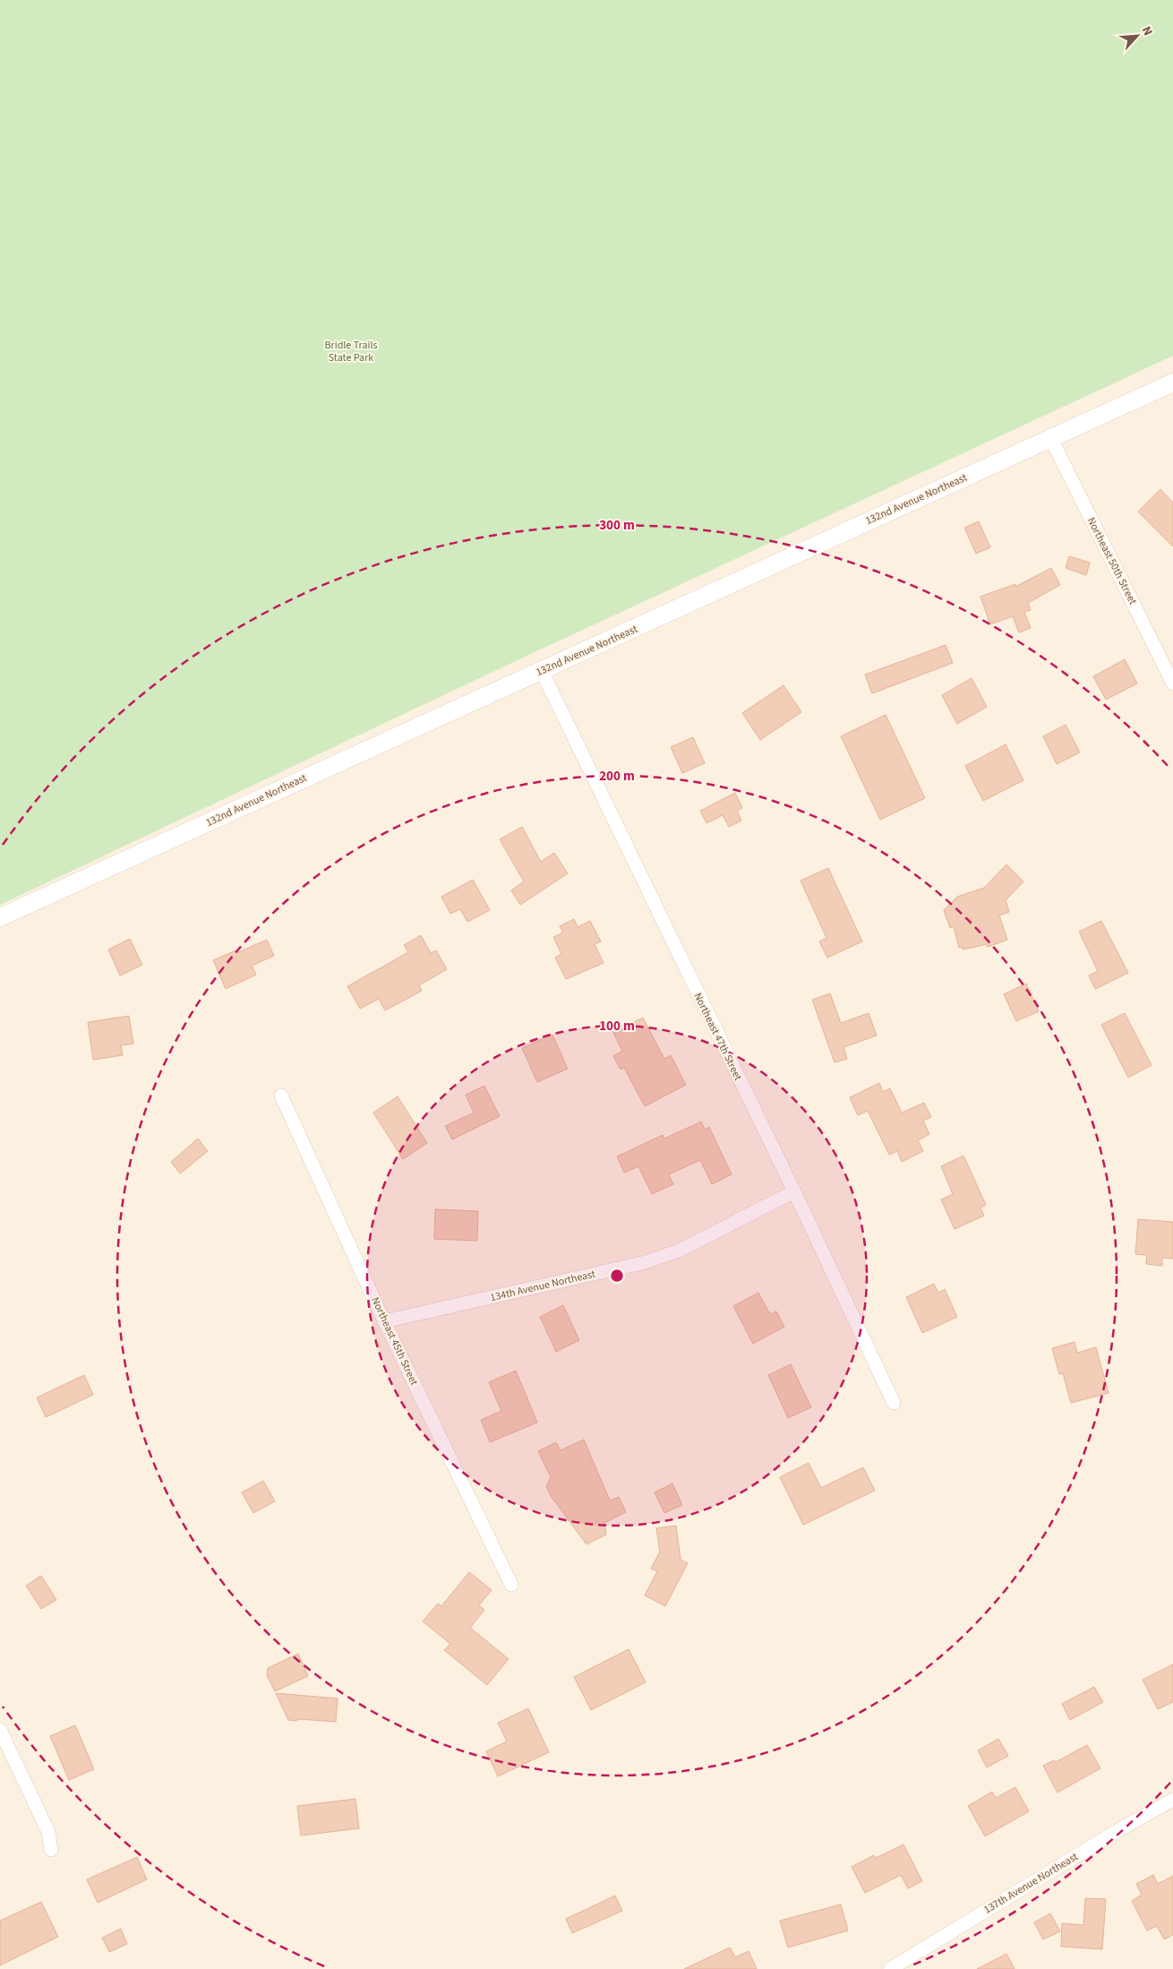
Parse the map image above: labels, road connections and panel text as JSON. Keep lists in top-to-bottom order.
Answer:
{
  "streets": {
    "street": [
      "132nd Avenue Northeast",
      "Northeast 50th Street",
      "Northeast 47th Street",
      "134th Avenue Northeast",
      "Northeast 45th Street",
      "137th Avenue Northeast"
    ]
  },
  "crossings": [
    ["132nd Avenue Northeast", "Northeast 50th Street"],
    ["132nd Avenue Northeast", "Northeast 47th Street"],
    ["Northeast 47th Street", "134th Avenue Northeast"],
    ["134th Avenue Northeast", "Northeast 45th Street"]
  ],
  "parks": ["Bridle Trails State Park"],
  "north": "top right",
  "rings": ["300 m", "200 m", "100 m"]
}
